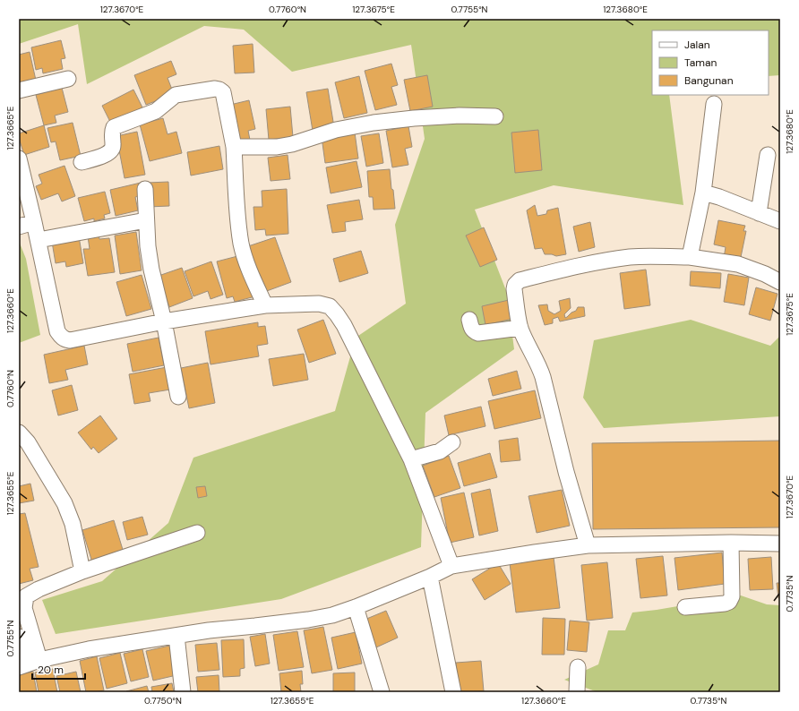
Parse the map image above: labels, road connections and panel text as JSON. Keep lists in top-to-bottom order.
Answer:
{
  "legend": ["Jalan", "Taman", "Bangunan"],
  "scale_bar": "20 m",
  "coordinates": [
    "127.3670°E",
    "0.7760°N",
    "127.3675°E",
    "0.7755°N",
    "127.3680°E",
    "127.3665°E",
    "127.3660°E",
    "127.3655°E",
    "0.7735°N",
    "0.7750°N"
  ]
}
